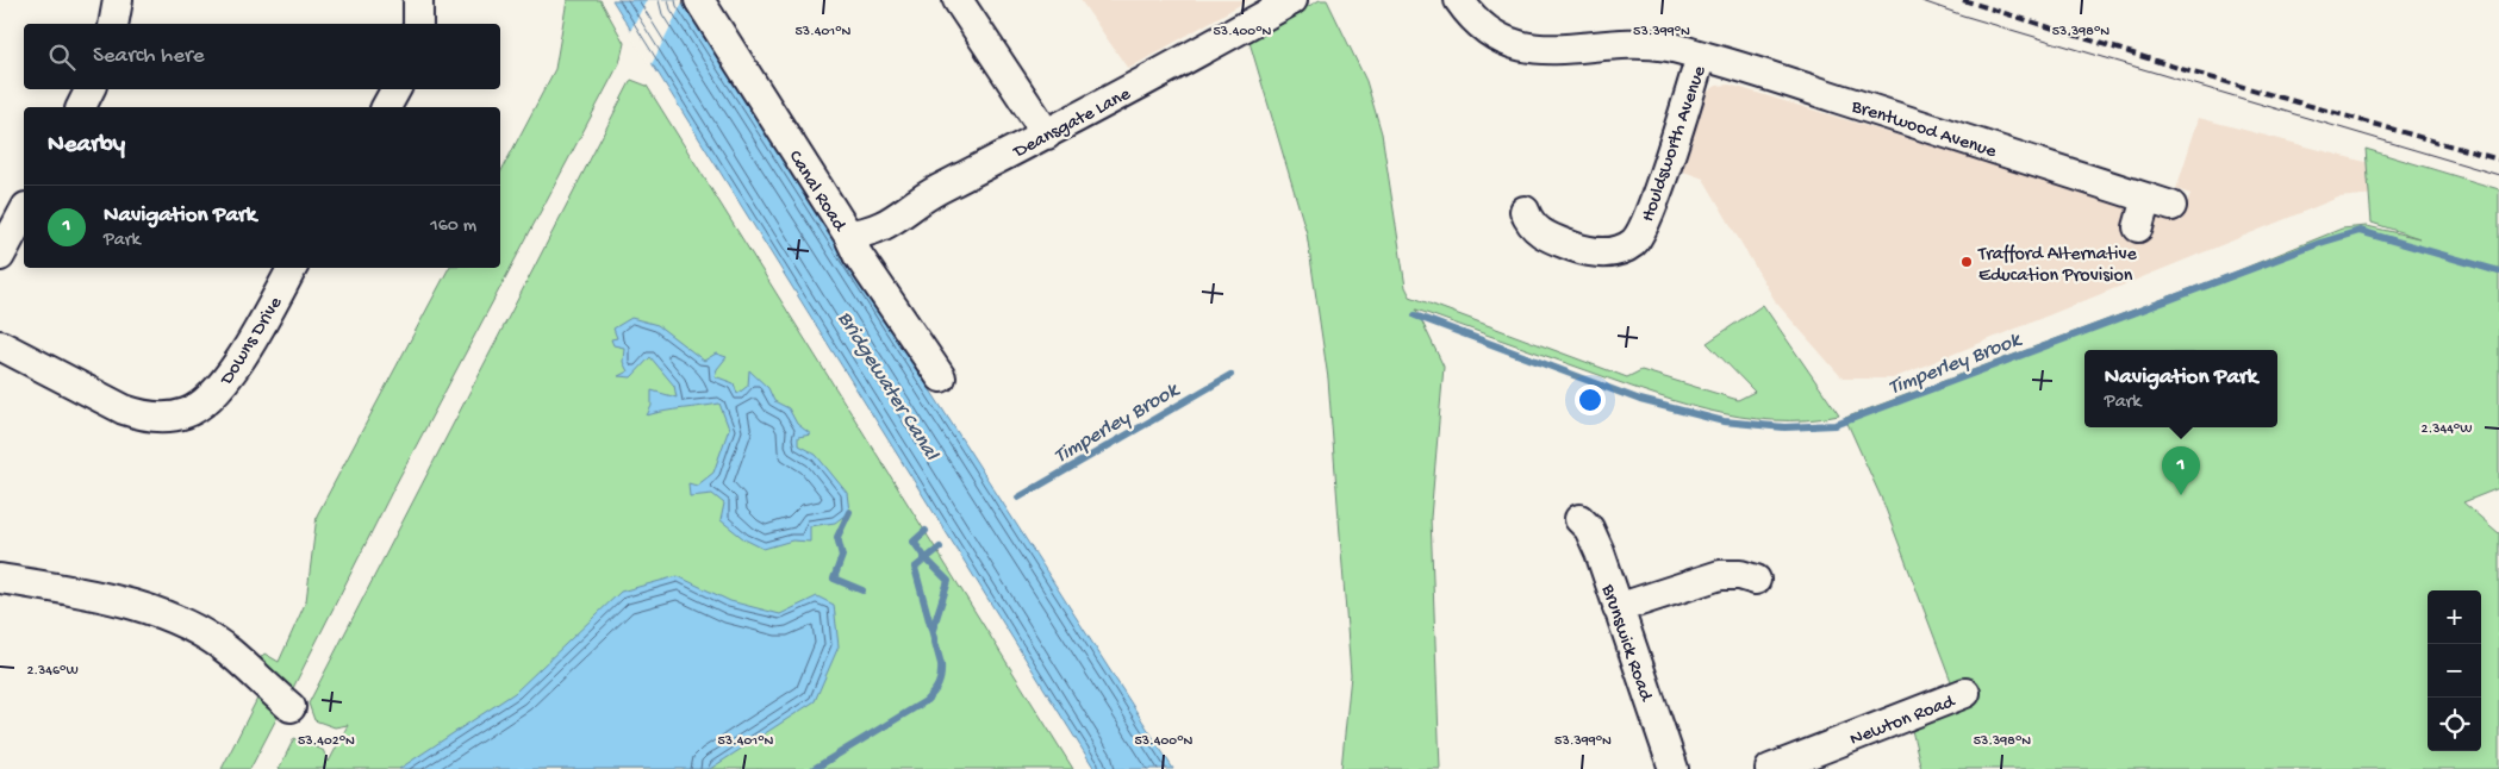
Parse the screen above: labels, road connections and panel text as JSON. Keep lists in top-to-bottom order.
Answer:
{
  "streets": {
    "street": [
      "Deansgate Lane",
      "Brentwood Avenue",
      "Houldsworth Avenue",
      "Canal Road",
      "Downs Drive",
      "Brunswick Road",
      "Newton Road"
    ]
  },
  "crossings": [
    ["Deansgate Lane", "Canal Road"],
    ["Brentwood Avenue", "Houldsworth Avenue"]
  ],
  "water": ["Timperley Brook", "Bridgewater Canal"],
  "places": ["Trafford Alternative Education Provision"],
  "page": {
    "search": "Search here",
    "heading": "Nearby",
    "list": [
      {
        "mark": "1",
        "name": "Navigation Park",
        "note": "Park",
        "value": "160 m"
      }
    ],
    "popup": ["Navigation Park", "Park"],
    "pins": "1",
    "map_buttons": ["+", "−"]
  },
  "coordinates": [
    "53.401°N",
    "53.400°N",
    "53.399°N",
    "53.398°N",
    "2.344°W",
    "2.346°W",
    "53.402°N"
  ]
}
